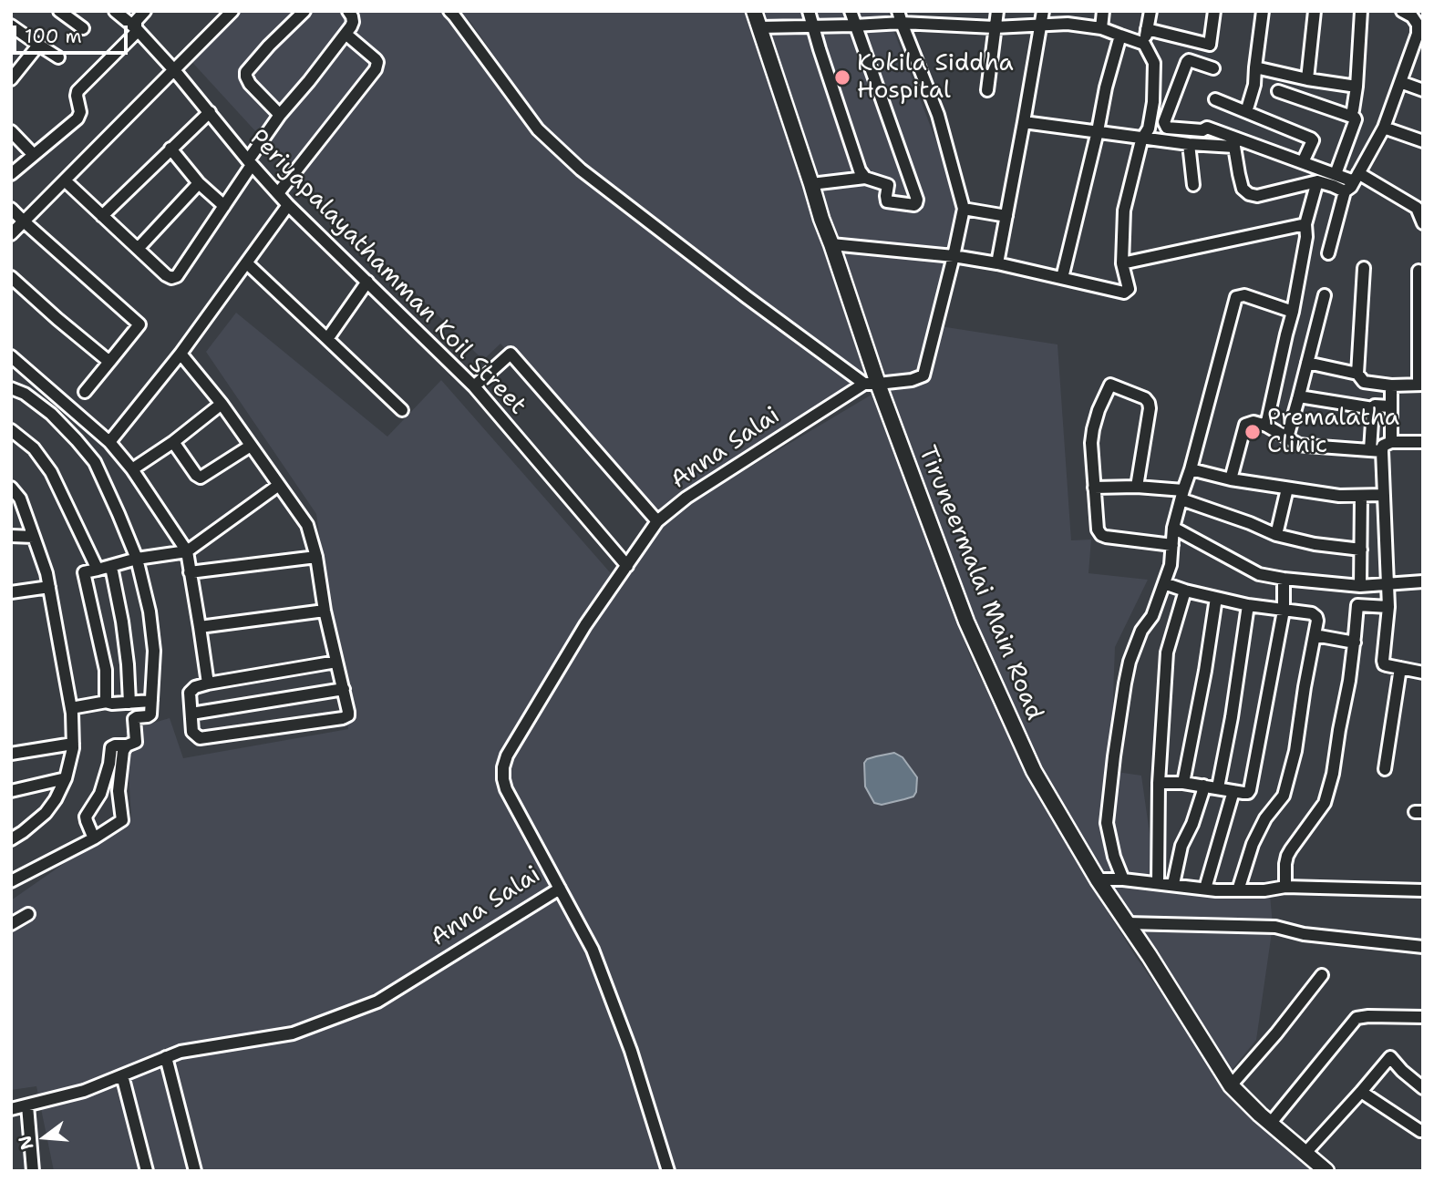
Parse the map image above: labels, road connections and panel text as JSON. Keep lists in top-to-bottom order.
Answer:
{
  "streets": {
    "main road": ["Tiruneermalai Main Road"],
    "street": ["Periyapalayathamman Koil Street", "Anna Salai"]
  },
  "crossings": [
    ["Periyapalayathamman Koil Street", "Anna Salai"],
    ["Anna Salai", "Tiruneermalai Main Road"]
  ],
  "places": ["Kokila Siddha Hospital", "Premalatha Clinic"],
  "scale_bar": "100 m",
  "north": "left"
}
